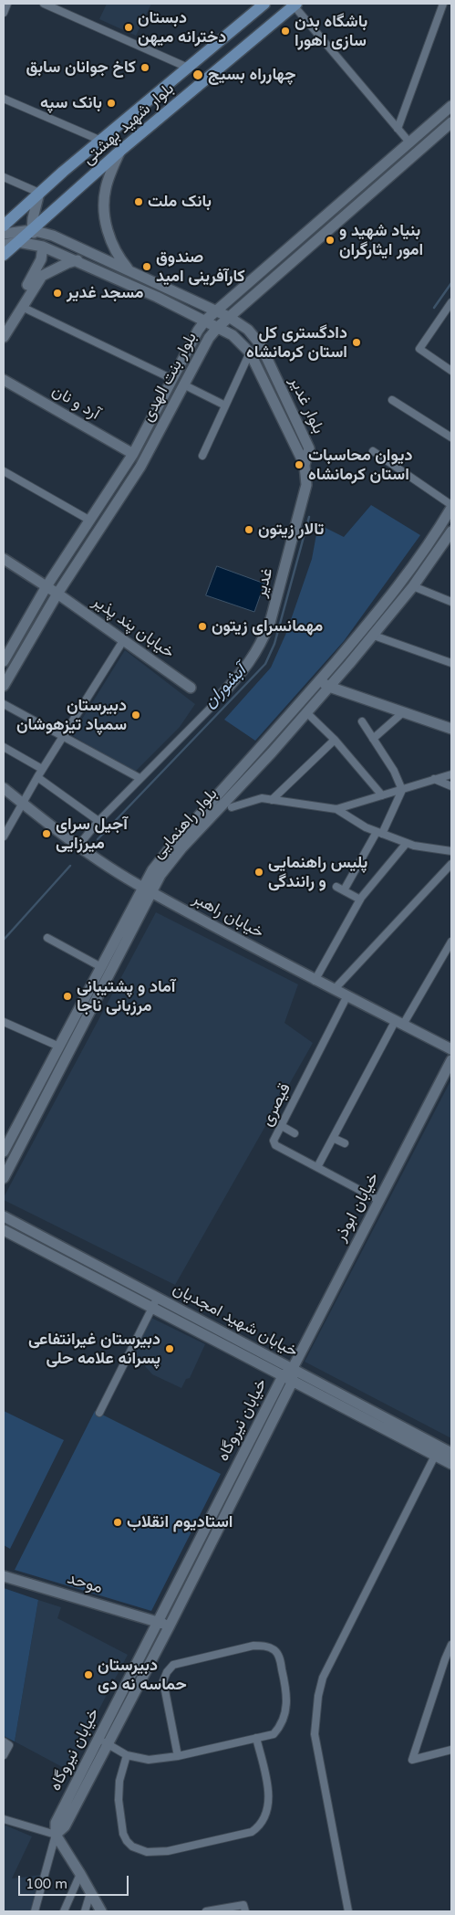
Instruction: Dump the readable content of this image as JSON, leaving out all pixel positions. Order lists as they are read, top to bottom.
{
  "streets": {
    "main road": [
      "بلوار شهید بهشتی",
      "بلوار بنت الهدی",
      "آرد و نان",
      "بلوار غدیر",
      "غدیر",
      "خیابان پند پذیر",
      "بلوار راهنمایی",
      "خیابان راهبر",
      "خیابان ابوذر",
      "خیابان شهید امجدیان",
      "خیابان نیروگاه",
      "موحد"
    ],
    "street": ["قیصری"]
  },
  "crossings": [
    ["بلوار شهید بهشتی", "بلوار غدیر"],
    ["بلوار بنت الهدی", "آرد و نان"],
    ["بلوار بنت الهدی", "بلوار غدیر"],
    ["بلوار بنت الهدی", "خیابان پند پذیر"],
    ["بلوار غدیر", "غدیر"],
    ["بلوار راهنمایی", "خیابان راهبر"],
    ["خیابان راهبر", "قیصری"],
    ["قیصری", "خیابان ابوذر"],
    ["خیابان ابوذر", "خیابان شهید امجدیان"],
    ["خیابان ابوذر", "خیابان نیروگاه"],
    ["خیابان شهید امجدیان", "خیابان نیروگاه"],
    ["خیابان نیروگاه", "موحد"]
  ],
  "water": ["آبشوران"],
  "places": [
    "دبستان دخترانه میهن",
    "باشگاه بدن سازی اهورا",
    "کاخ جوانان سابق",
    "چهارراه بسیج",
    "بانک سپه",
    "بانک ملت",
    "بنیاد شهید و امور ایثارگران",
    "صندوق کارآفرینی امید",
    "مسجد غدیر",
    "دادگستری کل استان کرمانشاه",
    "دیوان محاسبات استان کرمانشاه",
    "تالار زیتون",
    "مهمانسرای زیتون",
    "دبیرستان سمپاد تیزهوشان",
    "آجیل سرای میرزایی",
    "پلیس راهنمایی و رانندگی",
    "آماد و پشتیبانی مرزبانی ناجا",
    "دبیرستان غیرانتفاعی پسرانه علامه حلی",
    "استادیوم انقلاب",
    "دبیرستان حماسه نه دی"
  ],
  "scale_bar": "100 m"
}
